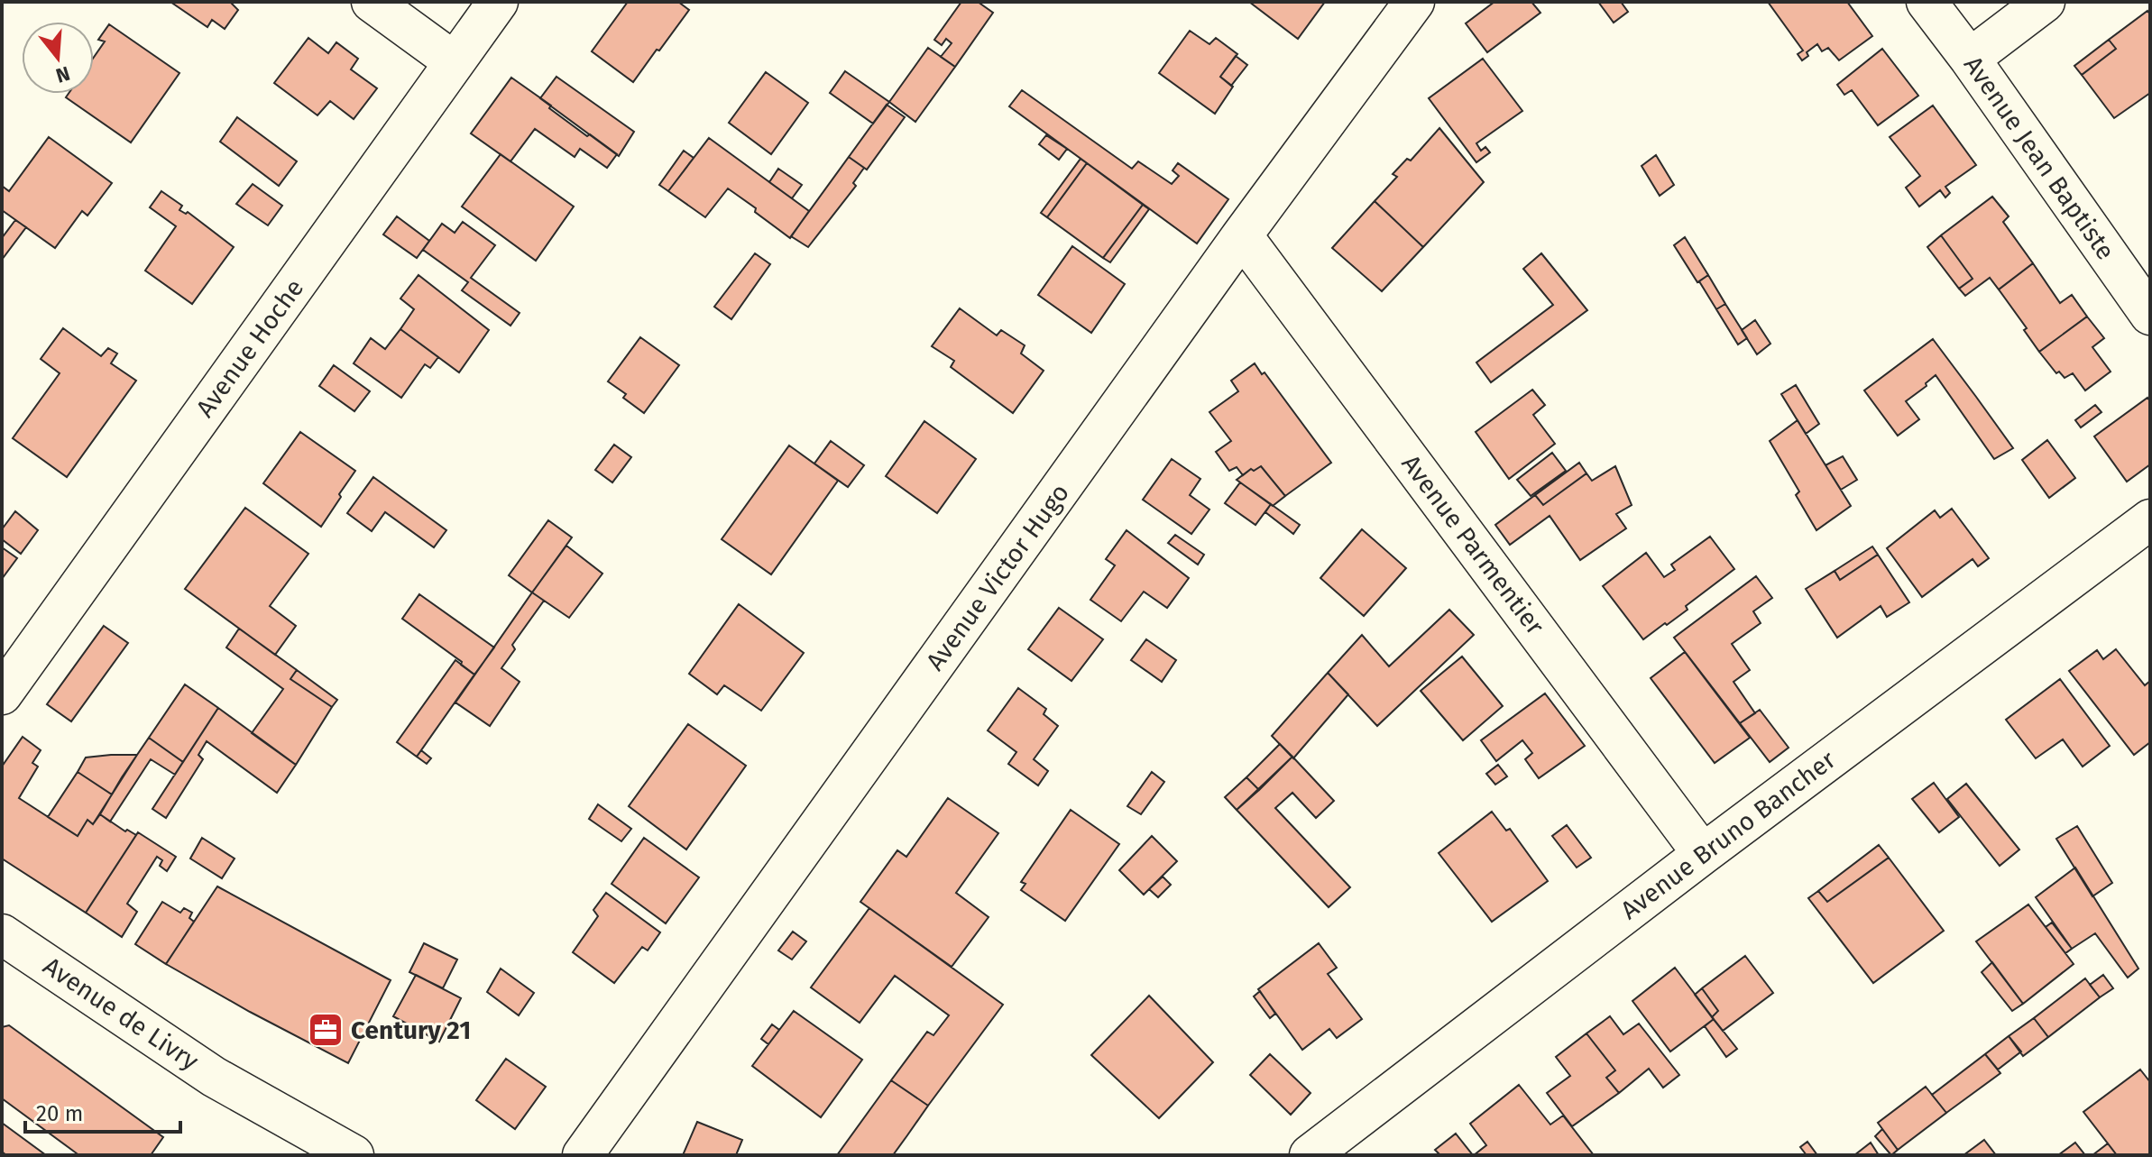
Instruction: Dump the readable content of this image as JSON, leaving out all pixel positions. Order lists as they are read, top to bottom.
{
  "streets": {
    "street": [
      "Avenue Jean Baptiste",
      "Avenue Hoche",
      "Avenue Parmentier",
      "Avenue Victor Hugo",
      "Avenue Bruno Bancher",
      "Avenue de Livry"
    ]
  },
  "crossings": [
    ["Avenue Parmentier", "Avenue Victor Hugo"],
    ["Avenue Parmentier", "Avenue Bruno Bancher"]
  ],
  "places": {
    "office": ["Century 21"]
  },
  "scale_bar": "20 m",
  "north": "bottom"
}
